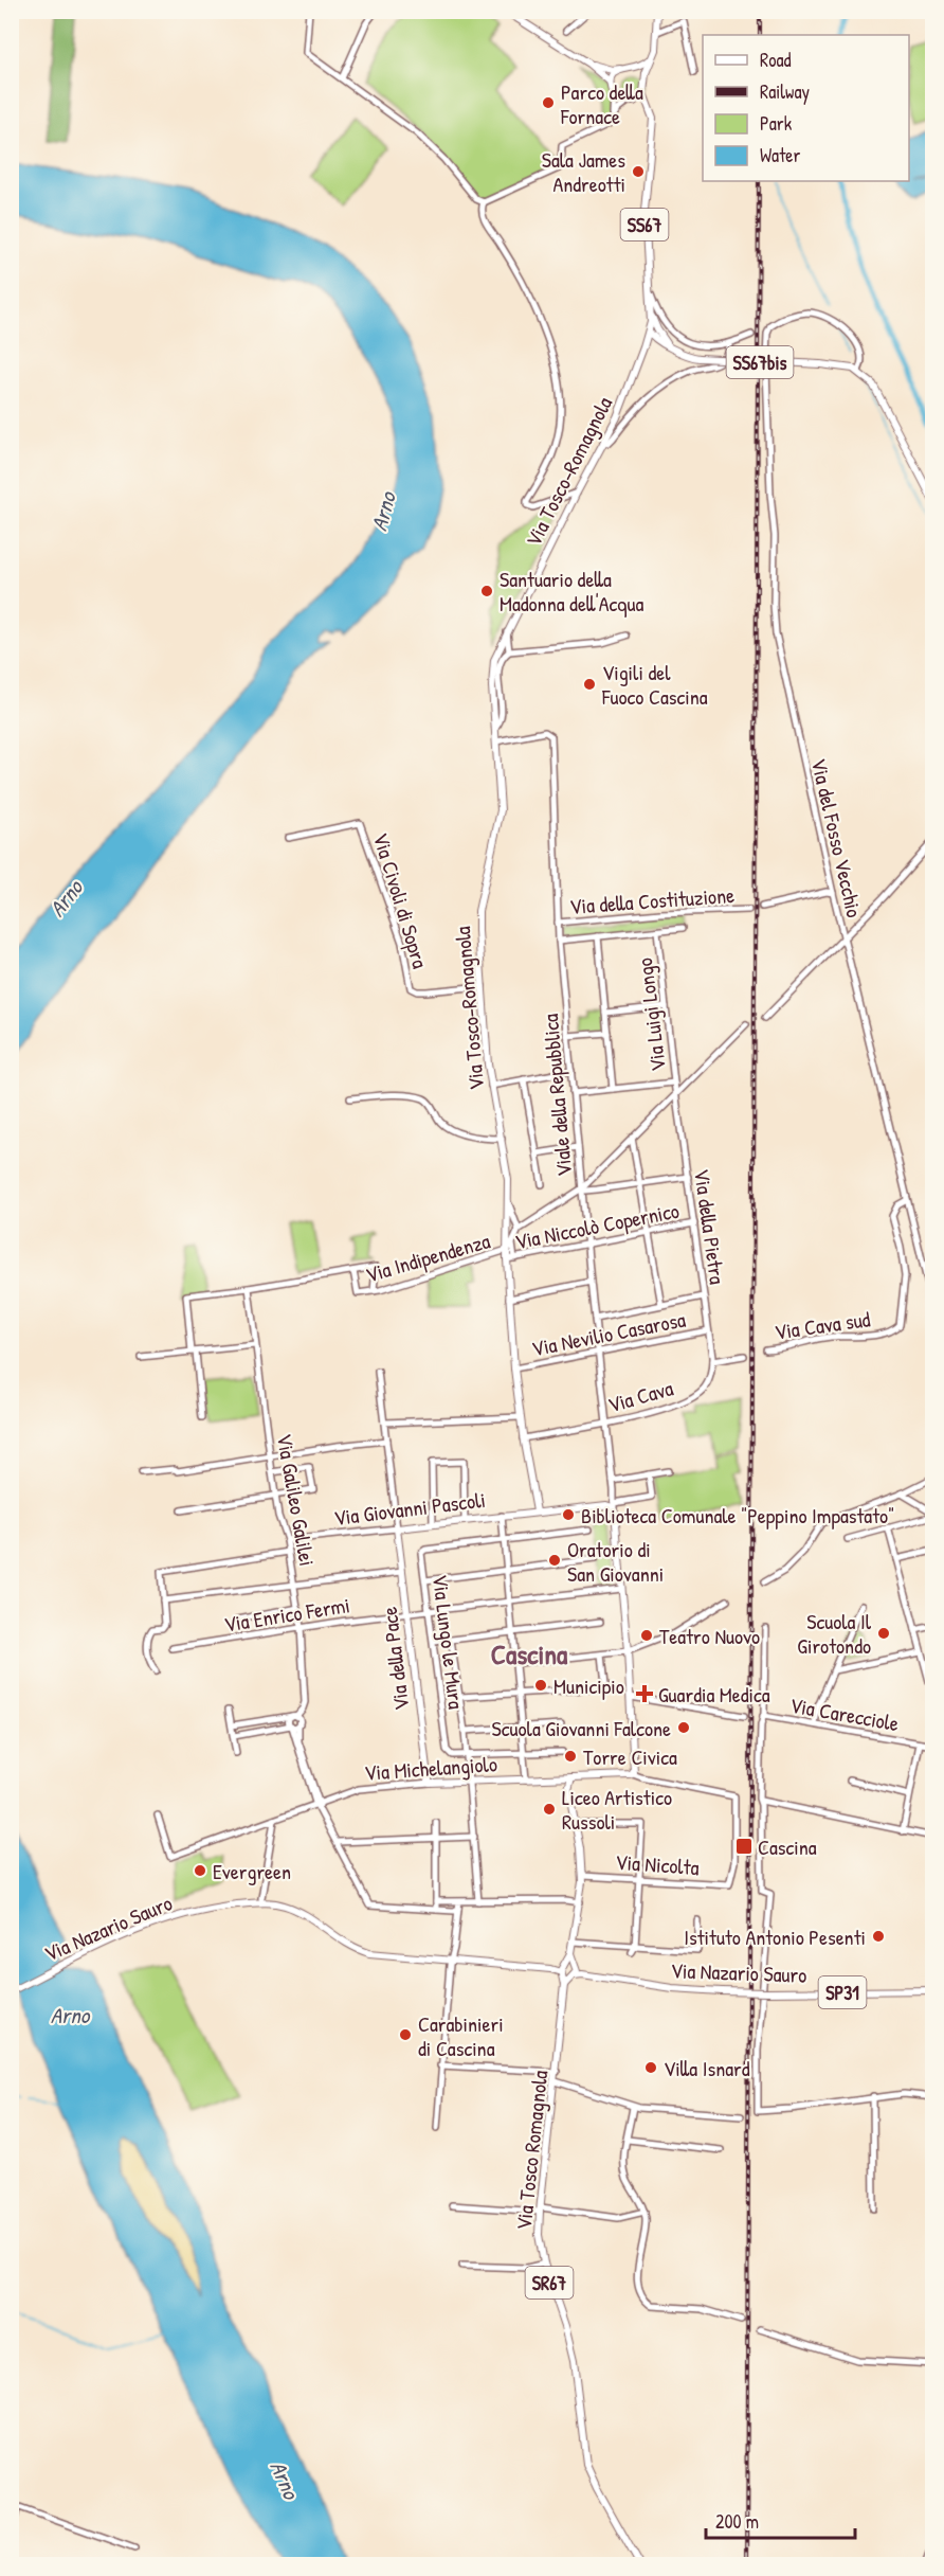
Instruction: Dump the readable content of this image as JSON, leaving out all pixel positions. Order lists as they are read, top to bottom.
{
  "streets": {
    "main road": [
      "SS67",
      "SS67bis",
      "Via Tosco-Romagnola",
      "Via Giovanni Pascoli",
      "Via della Pace",
      "Via Michelangiolo",
      "Via Nazario Sauro",
      "SP31",
      "Via Tosco Romagnola",
      "SR67"
    ],
    "street": [
      "Via del Fosso Vecchio",
      "Via Civoli di Sopra",
      "Via della Costituzione",
      "Via Luigi Longo",
      "Viale della Repubblica",
      "Via Niccolò Copernico",
      "Via della Pietra",
      "Via Indipendenza",
      "Via Cava sud",
      "Via Nevilio Casarosa",
      "Via Cava",
      "Via Galileo Galilei",
      "Via Enrico Fermi",
      "Via Lungo le Mura",
      "Via Carecciole",
      "Via Nicolta"
    ]
  },
  "crossings": [
    ["SS67", "Via Tosco-Romagnola"],
    ["SS67bis", "Via Tosco-Romagnola"],
    ["Via Tosco-Romagnola", "Via Civoli di Sopra"],
    ["Via Tosco-Romagnola", "Viale della Repubblica"],
    ["Via Tosco-Romagnola", "Via Niccolò Copernico"],
    ["Via Tosco-Romagnola", "Via Indipendenza"],
    ["Via Tosco-Romagnola", "Via Nevilio Casarosa"],
    ["Via Tosco-Romagnola", "Via Cava"],
    ["Via Tosco-Romagnola", "Via Giovanni Pascoli"],
    ["Via del Fosso Vecchio", "Via della Costituzione"],
    ["Via del Fosso Vecchio", "Via Cava sud"],
    ["Via della Costituzione", "Viale della Repubblica"],
    ["Via Luigi Longo", "Via della Pietra"],
    ["Viale della Repubblica", "Via Niccolò Copernico"],
    ["Viale della Repubblica", "Via Nevilio Casarosa"],
    ["Viale della Repubblica", "Via Cava"],
    ["Viale della Repubblica", "Via Giovanni Pascoli"],
    ["Via Niccolò Copernico", "Via della Pietra"],
    ["Via della Pietra", "Via Nevilio Casarosa"],
    ["Via della Pietra", "Via Cava"],
    ["Via Galileo Galilei", "Via Giovanni Pascoli"],
    ["Via Galileo Galilei", "Via Enrico Fermi"],
    ["Via Galileo Galilei", "Via Michelangiolo"],
    ["Via Giovanni Pascoli", "Via della Pace"],
    ["Via Enrico Fermi", "Via Lungo le Mura"],
    ["Via Enrico Fermi", "Via della Pace"],
    ["Via della Pace", "Via Michelangiolo"],
    ["Via Michelangiolo", "Via Nicolta"],
    ["Via Nicolta", "Via Tosco Romagnola"],
    ["Via Nazario Sauro", "Via Tosco Romagnola"]
  ],
  "districts": ["Cascina"],
  "water": ["Arno"],
  "places": {
    "other": [
      "Parco della Fornace",
      "Sala James Andreotti",
      "Santuario della Madonna dell'Acqua",
      "Vigili del Fuoco Cascina",
      "Biblioteca Comunale \"Peppino Impastato\"",
      "Oratorio di San Giovanni",
      "Scuola Il Girotondo",
      "Teatro Nuovo",
      "Municipio",
      "Scuola Giovanni Falcone",
      "Torre Civica",
      "Liceo Artistico Russoli",
      "Evergreen",
      "Istituto Antonio Pesenti",
      "Carabinieri di Cascina",
      "Villa Isnard"
    ],
    "health": ["Guardia Medica"],
    "transit": ["Cascina"]
  },
  "legend": [
    "Road",
    "Railway",
    "Park",
    "Water"
  ],
  "scale_bar": "200 m"
}
